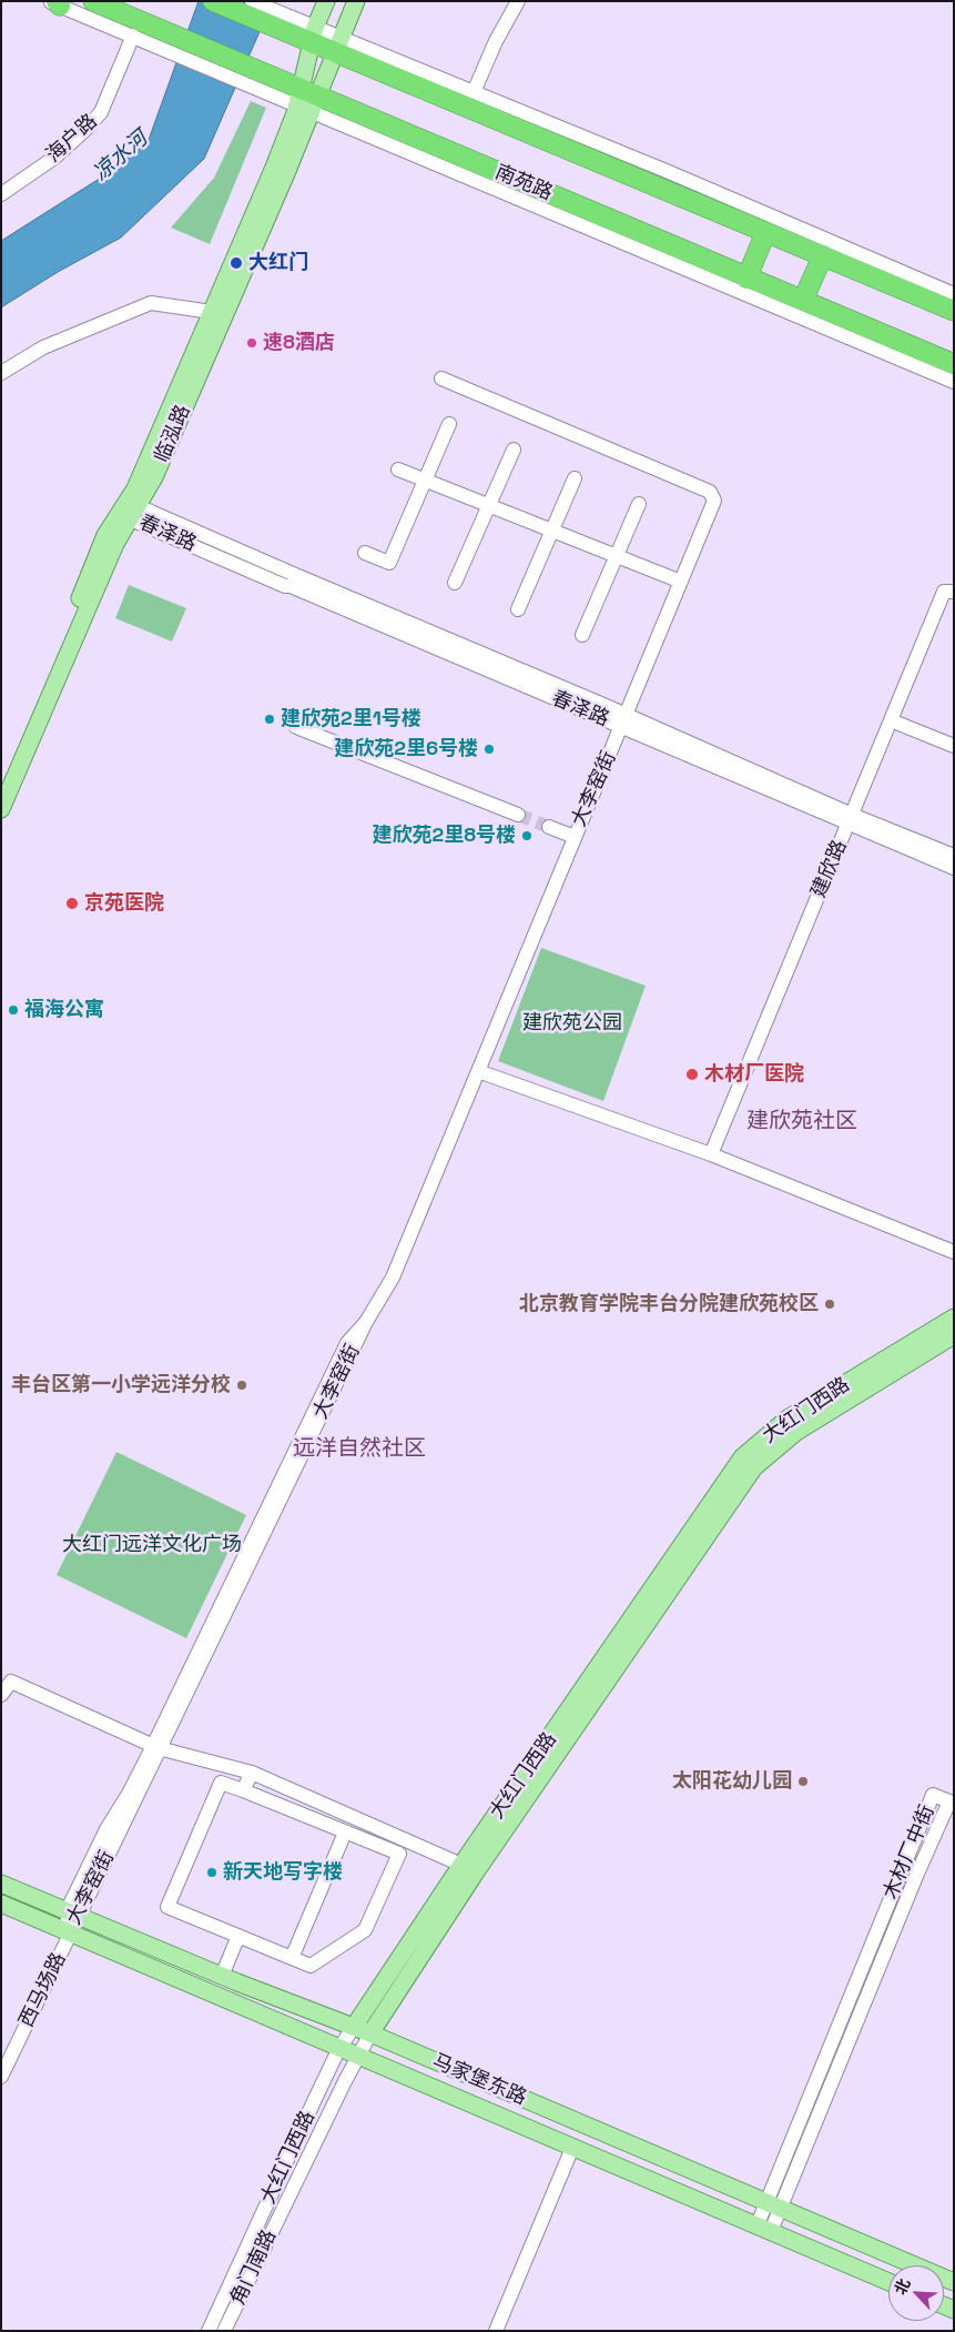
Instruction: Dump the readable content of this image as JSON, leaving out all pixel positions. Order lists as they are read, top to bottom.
{
  "streets": {
    "highway": ["南苑路"],
    "main road": ["临泓路", "大红门西路", "马家堡东路"],
    "street": [
      "海户路",
      "春泽路",
      "大李窑街",
      "建欣路",
      "木材厂中街",
      "西马场路",
      "角门南路"
    ]
  },
  "crossings": [
    ["南苑路", "临泓路"],
    ["临泓路", "春泽路"],
    ["春泽路", "大李窑街"],
    ["春泽路", "建欣路"],
    ["大李窑街", "西马场路"],
    ["大李窑街", "马家堡东路"],
    ["大红门西路", "马家堡东路"],
    ["大红门西路", "角门南路"],
    ["木材厂中街", "马家堡东路"],
    ["西马场路", "马家堡东路"],
    ["马家堡东路", "角门南路"]
  ],
  "districts": ["建欣苑社区", "远洋自然社区"],
  "water": ["凉水河"],
  "parks": ["建欣苑公园", "大红门远洋文化广场"],
  "places": [
    "大红门",
    "速8酒店",
    "建欣苑2里1号楼",
    "建欣苑2里6号楼",
    "建欣苑2里8号楼",
    "京苑医院",
    "福海公寓",
    "木材厂医院",
    "北京教育学院丰台分院建欣苑校区",
    "丰台区第一小学远洋分校",
    "太阳花幼儿园",
    "新天地写字楼"
  ],
  "north": "top left"
}
